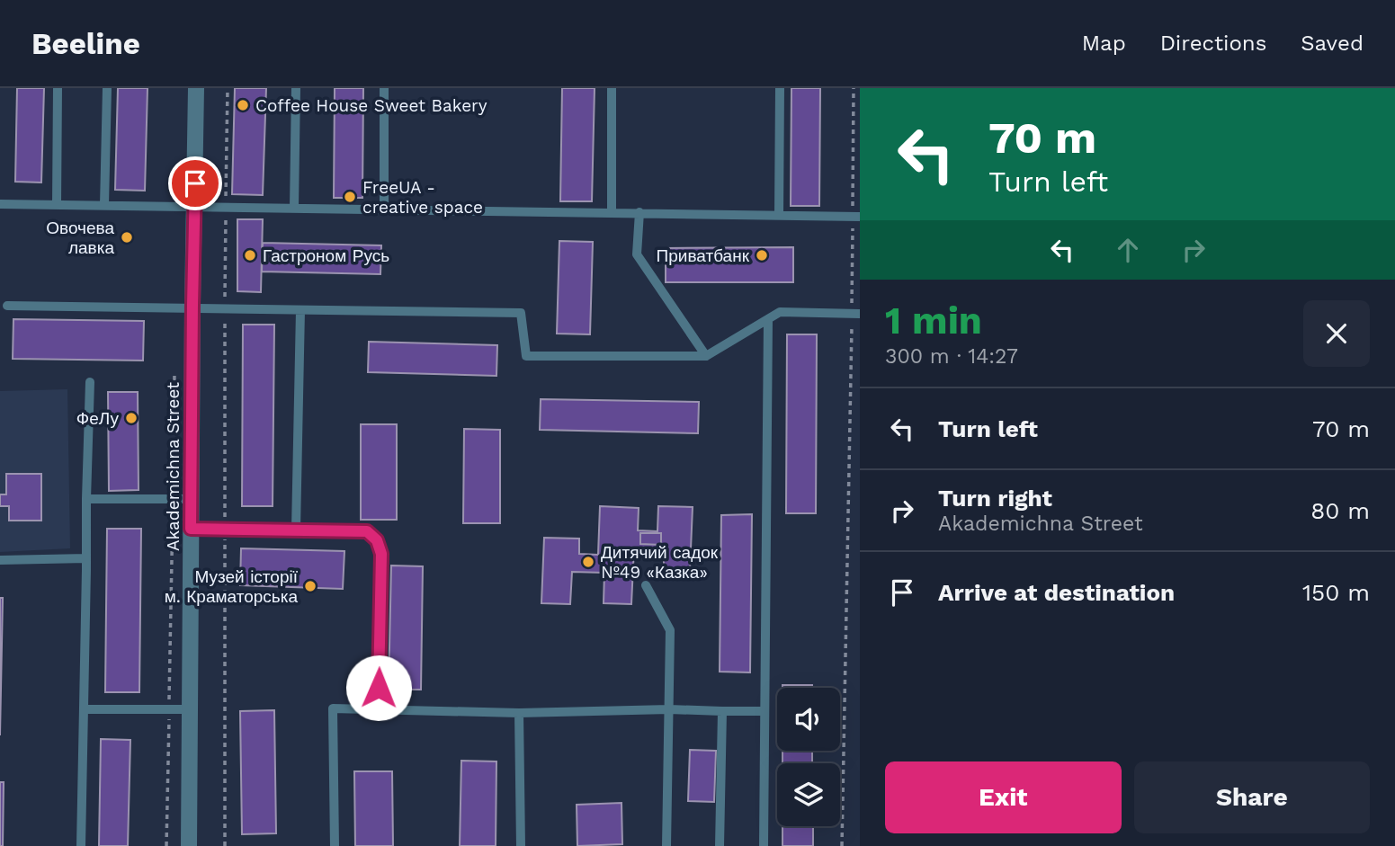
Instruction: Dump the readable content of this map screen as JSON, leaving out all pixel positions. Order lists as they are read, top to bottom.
{
  "streets": {
    "street": ["Akademichna Street"]
  },
  "places": [
    "Coffee House Sweet Bakery",
    "FreeUA - creative space",
    "Овочева лавка",
    "Гастроном Русь",
    "Приватбанк",
    "ФеЛу",
    "Дитячий садок №49 «Казка»",
    "Музей історії м. Краматорська"
  ],
  "page": {
    "header": "Beeline",
    "nav": ["Map", "Directions", "Saved"],
    "turn": ["70 m", "Turn left"],
    "heading": ["1 min", "300 m · 14:27"],
    "list": [
      {
        "name": "Turn left",
        "value": "70 m"
      },
      {
        "name": "Turn right",
        "note": "Akademichna Street",
        "value": "80 m"
      },
      {
        "name": "Arrive at destination",
        "value": "150 m"
      }
    ],
    "buttons": ["Exit", "Share"]
  }
}
